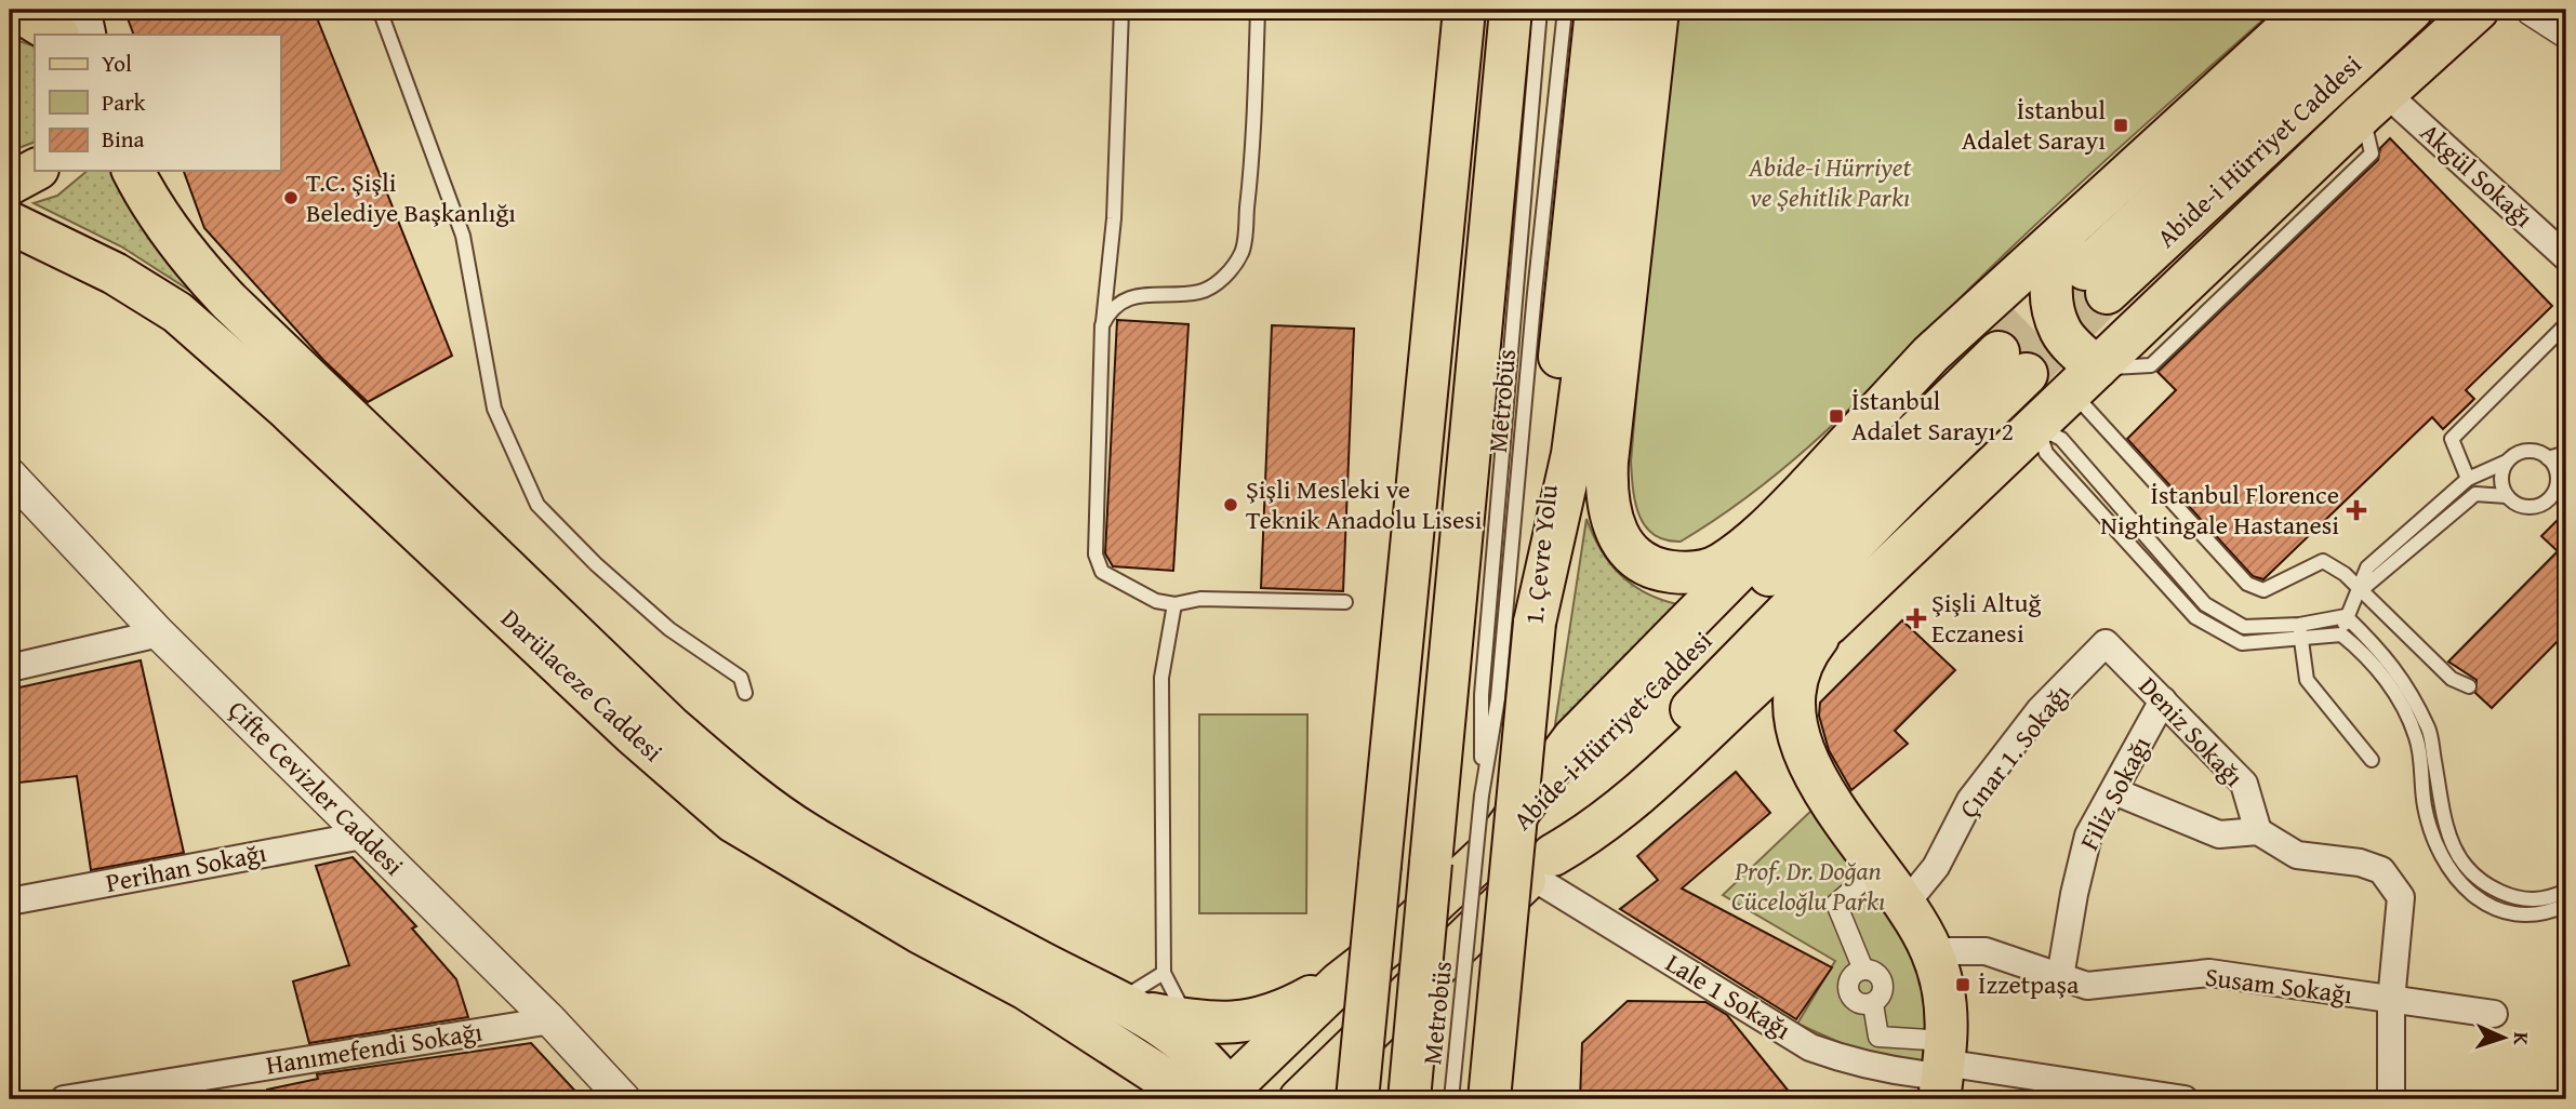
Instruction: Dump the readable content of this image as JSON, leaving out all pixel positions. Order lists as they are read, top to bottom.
{
  "streets": {
    "main road": ["Abide-i Hürriyet Caddesi", "1. Çevre Yolu", "Darülaceze Caddesi"],
    "street": [
      "Akgül Sokağı",
      "Deniz Sokağı",
      "Çınar 1. Sokağı",
      "Çifte Cevizler Caddesi",
      "Filiz Sokağı",
      "Perihan Sokağı",
      "Susam Sokağı",
      "Lale 1 Sokağı",
      "Hanımefendi Sokağı"
    ],
    "lane": ["Metrobüs"]
  },
  "crossings": [
    ["Abide-i Hürriyet Caddesi", "Darülaceze Caddesi"],
    ["Abide-i Hürriyet Caddesi", "Lale 1 Sokağı"],
    ["Deniz Sokağı", "Çınar 1. Sokağı"],
    ["Deniz Sokağı", "Filiz Sokağı"],
    ["Çifte Cevizler Caddesi", "Perihan Sokağı"],
    ["Çifte Cevizler Caddesi", "Hanımefendi Sokağı"],
    ["Filiz Sokağı", "Susam Sokağı"]
  ],
  "parks": ["Abide-i Hürriyet ve Şehitlik Parkı", "Prof. Dr. Doğan Cüceloğlu Parkı"],
  "places": {
    "transit": ["İstanbul Adalet Sarayı", "İstanbul Adalet Sarayı 2", "İzzetpaşa"],
    "other": ["T.C. Şişli Belediye Başkanlığı", "Şişli Mesleki ve Teknik Anadolu Lisesi"],
    "health": ["İstanbul Florence Nightingale Hastanesi", "Şişli Altuğ Eczanesi"]
  },
  "legend": ["Yol", "Park", "Bina"],
  "north": "right"
}
